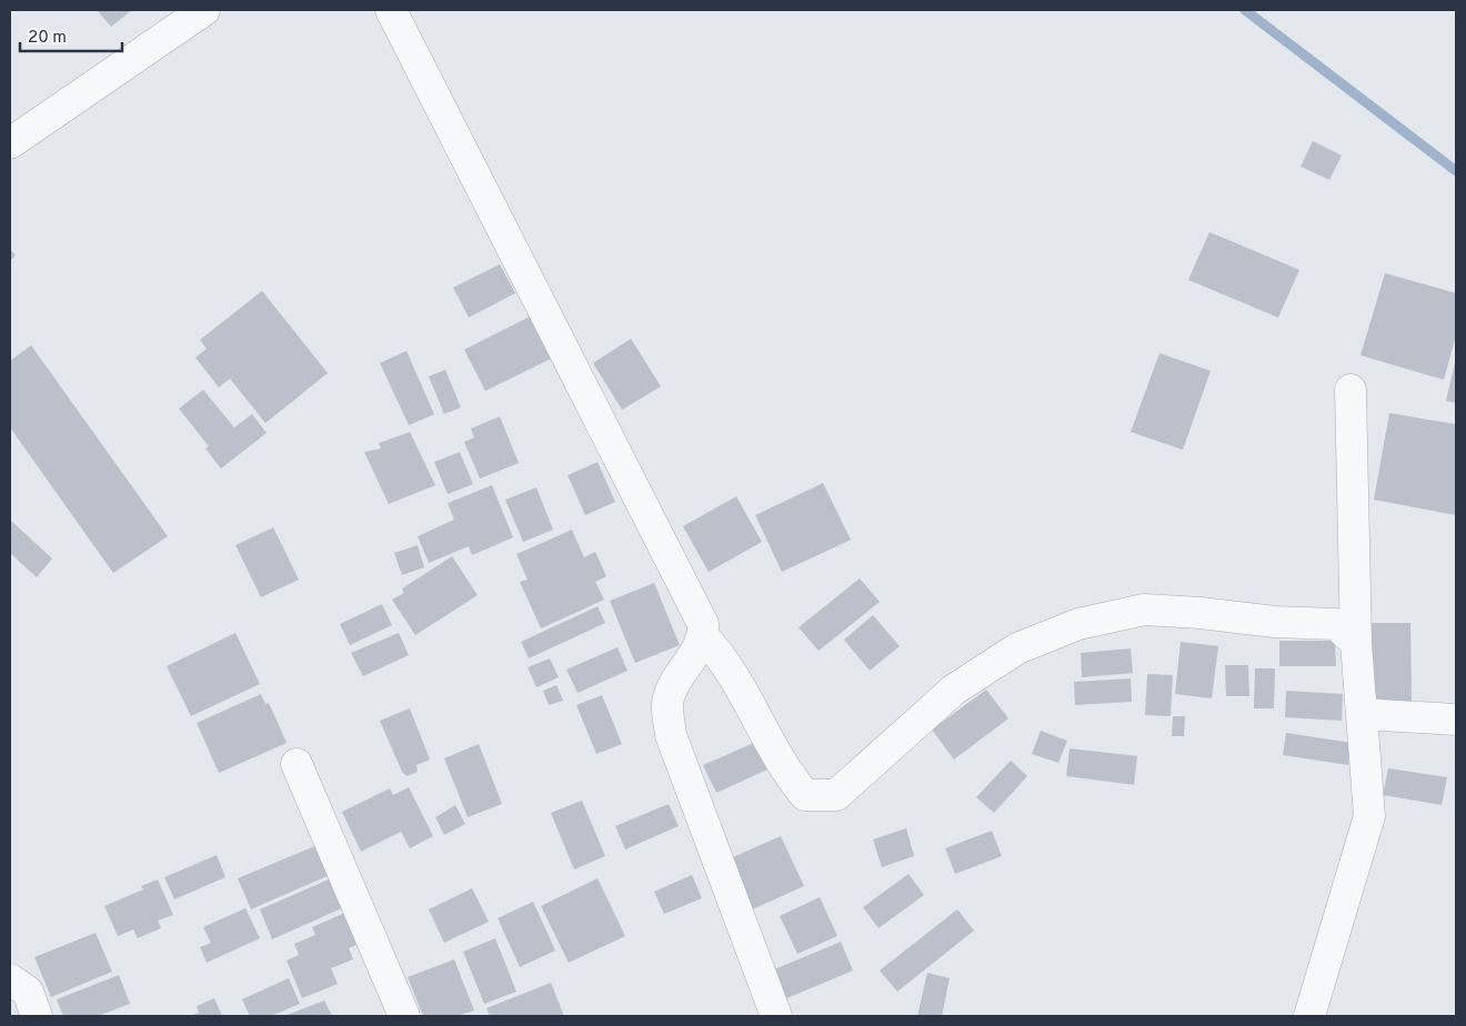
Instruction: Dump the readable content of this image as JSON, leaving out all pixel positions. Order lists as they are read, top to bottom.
{
  "scale_bar": "20 m"
}
